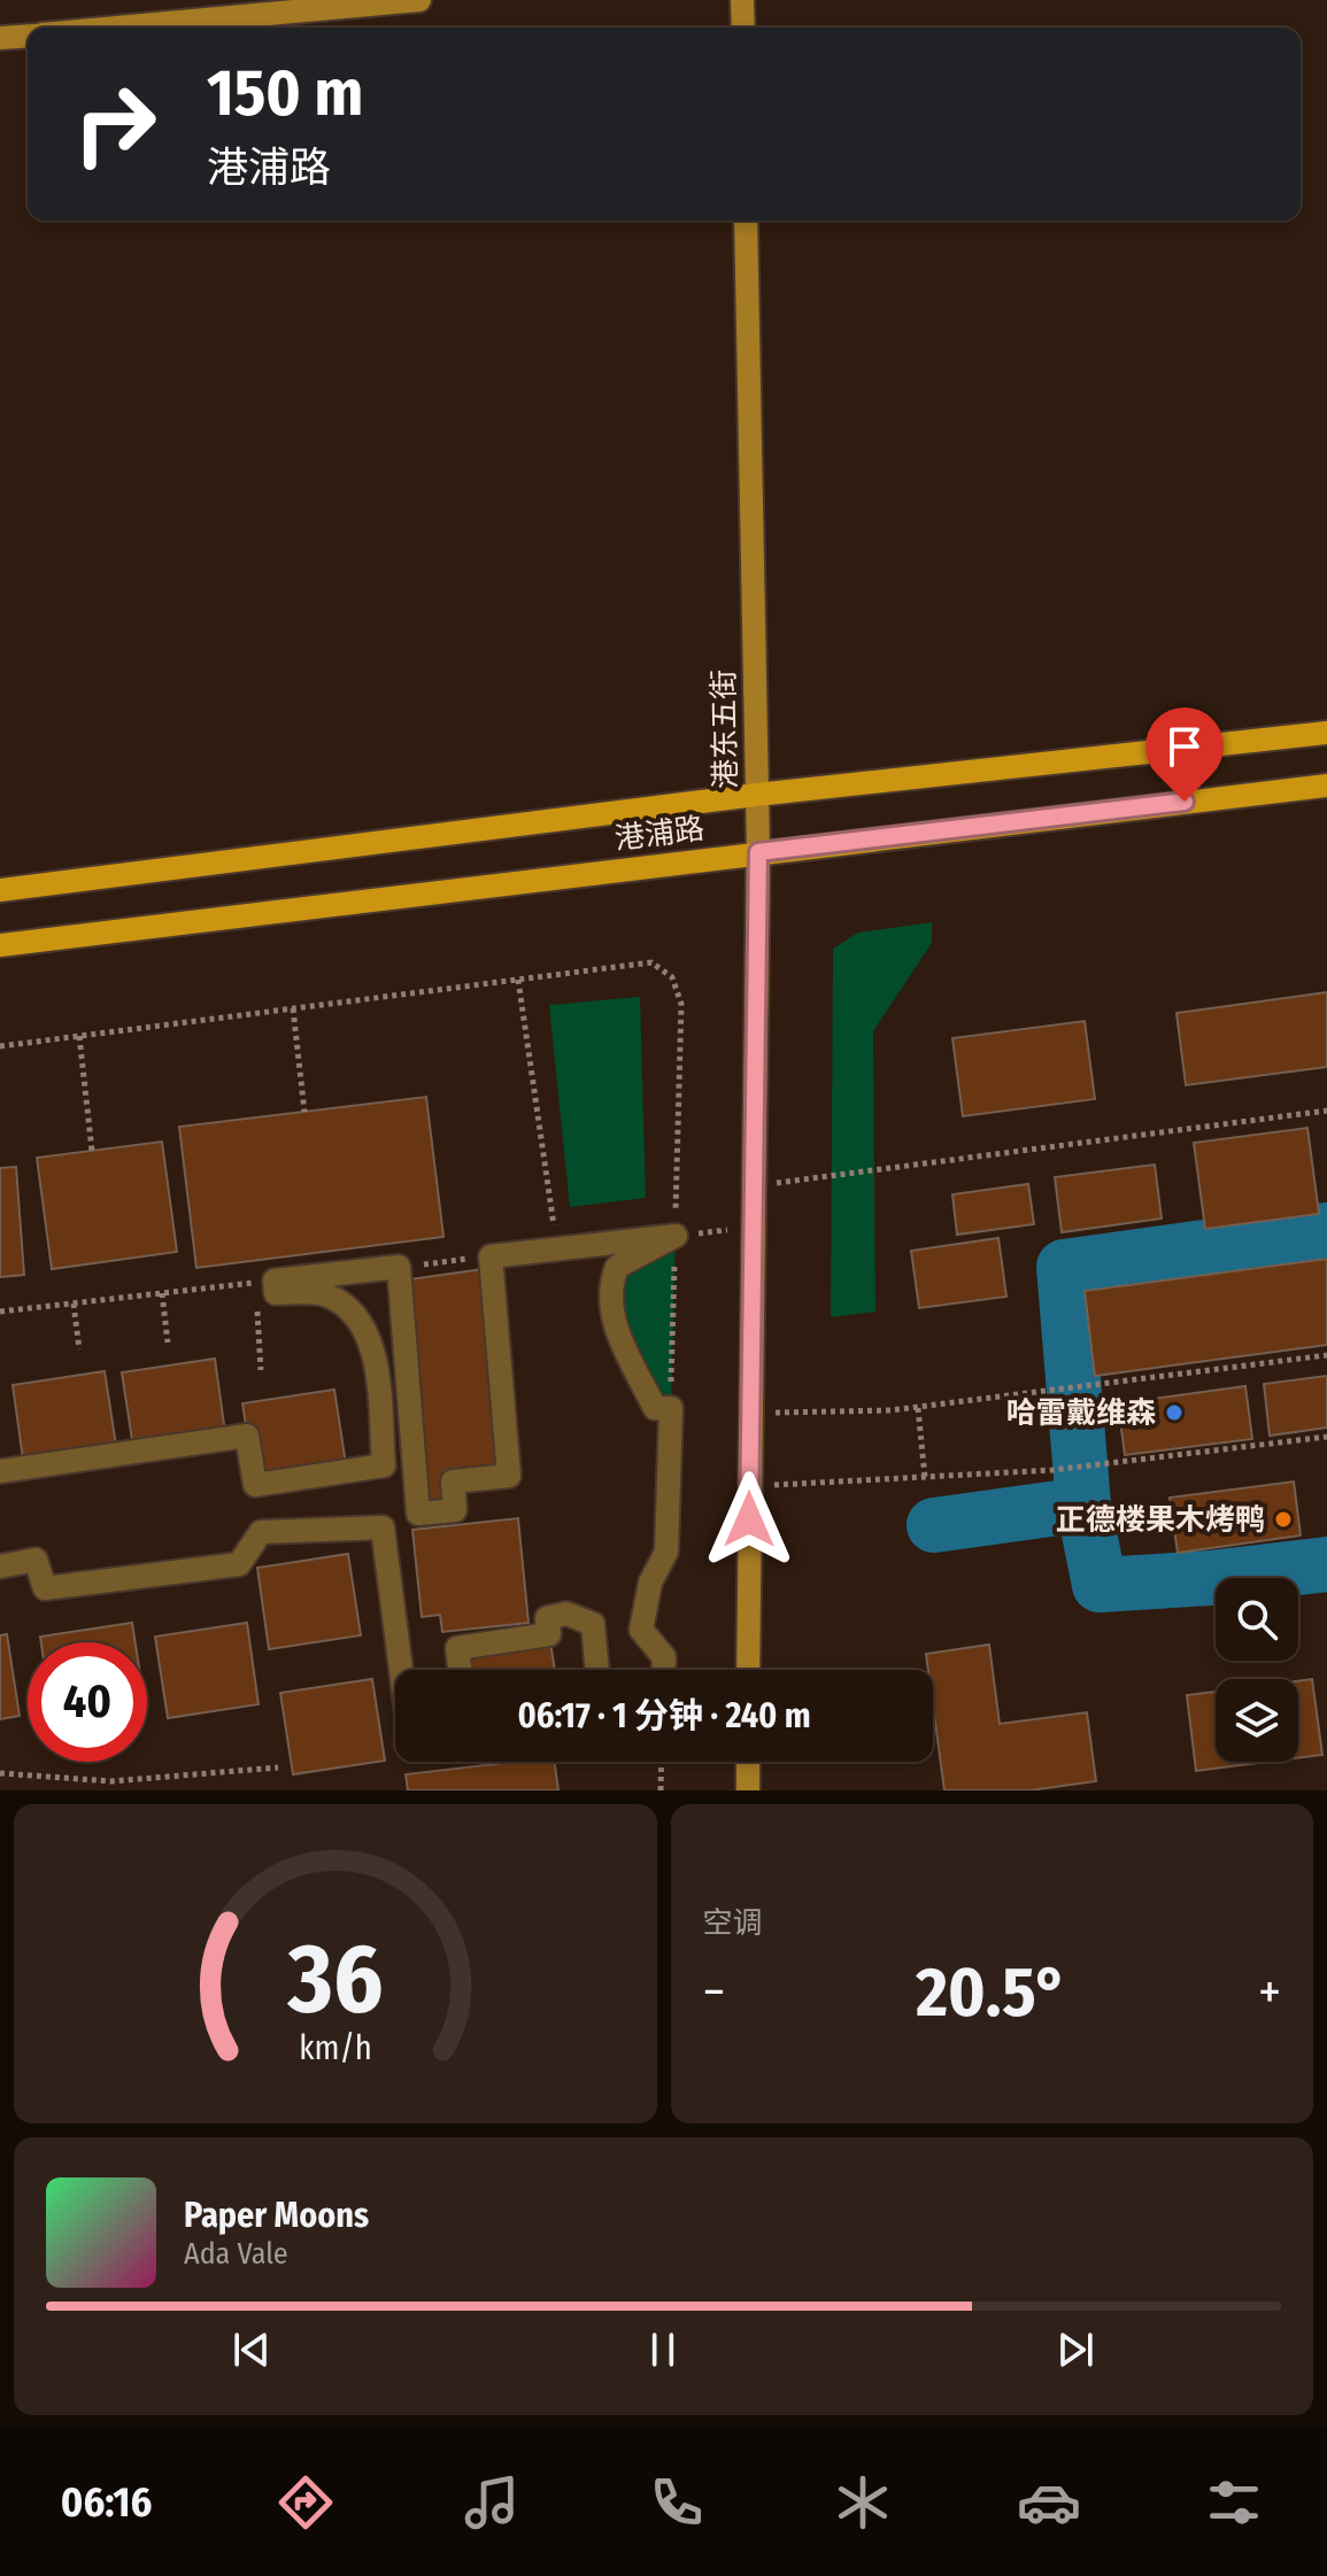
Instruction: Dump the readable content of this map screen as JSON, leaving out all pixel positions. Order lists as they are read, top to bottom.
{
  "streets": {
    "main road": ["港浦路"],
    "street": ["港东五街"]
  },
  "crossings": [
    ["港东五街", "港浦路"]
  ],
  "places": ["哈雷戴维森", "正德楼果木烤鸭"],
  "page": {
    "turn": ["150 m", "港浦路"],
    "limit": "40",
    "trip": "06:17 · 1 分钟 · 240 m",
    "tile": "空调",
    "heat": ["−", "20.5°", "+"],
    "song": ["Paper Moons", "Ada Vale"],
    "tabs": "06:16",
    "gauge": ["36", "km/h"]
  }
}
